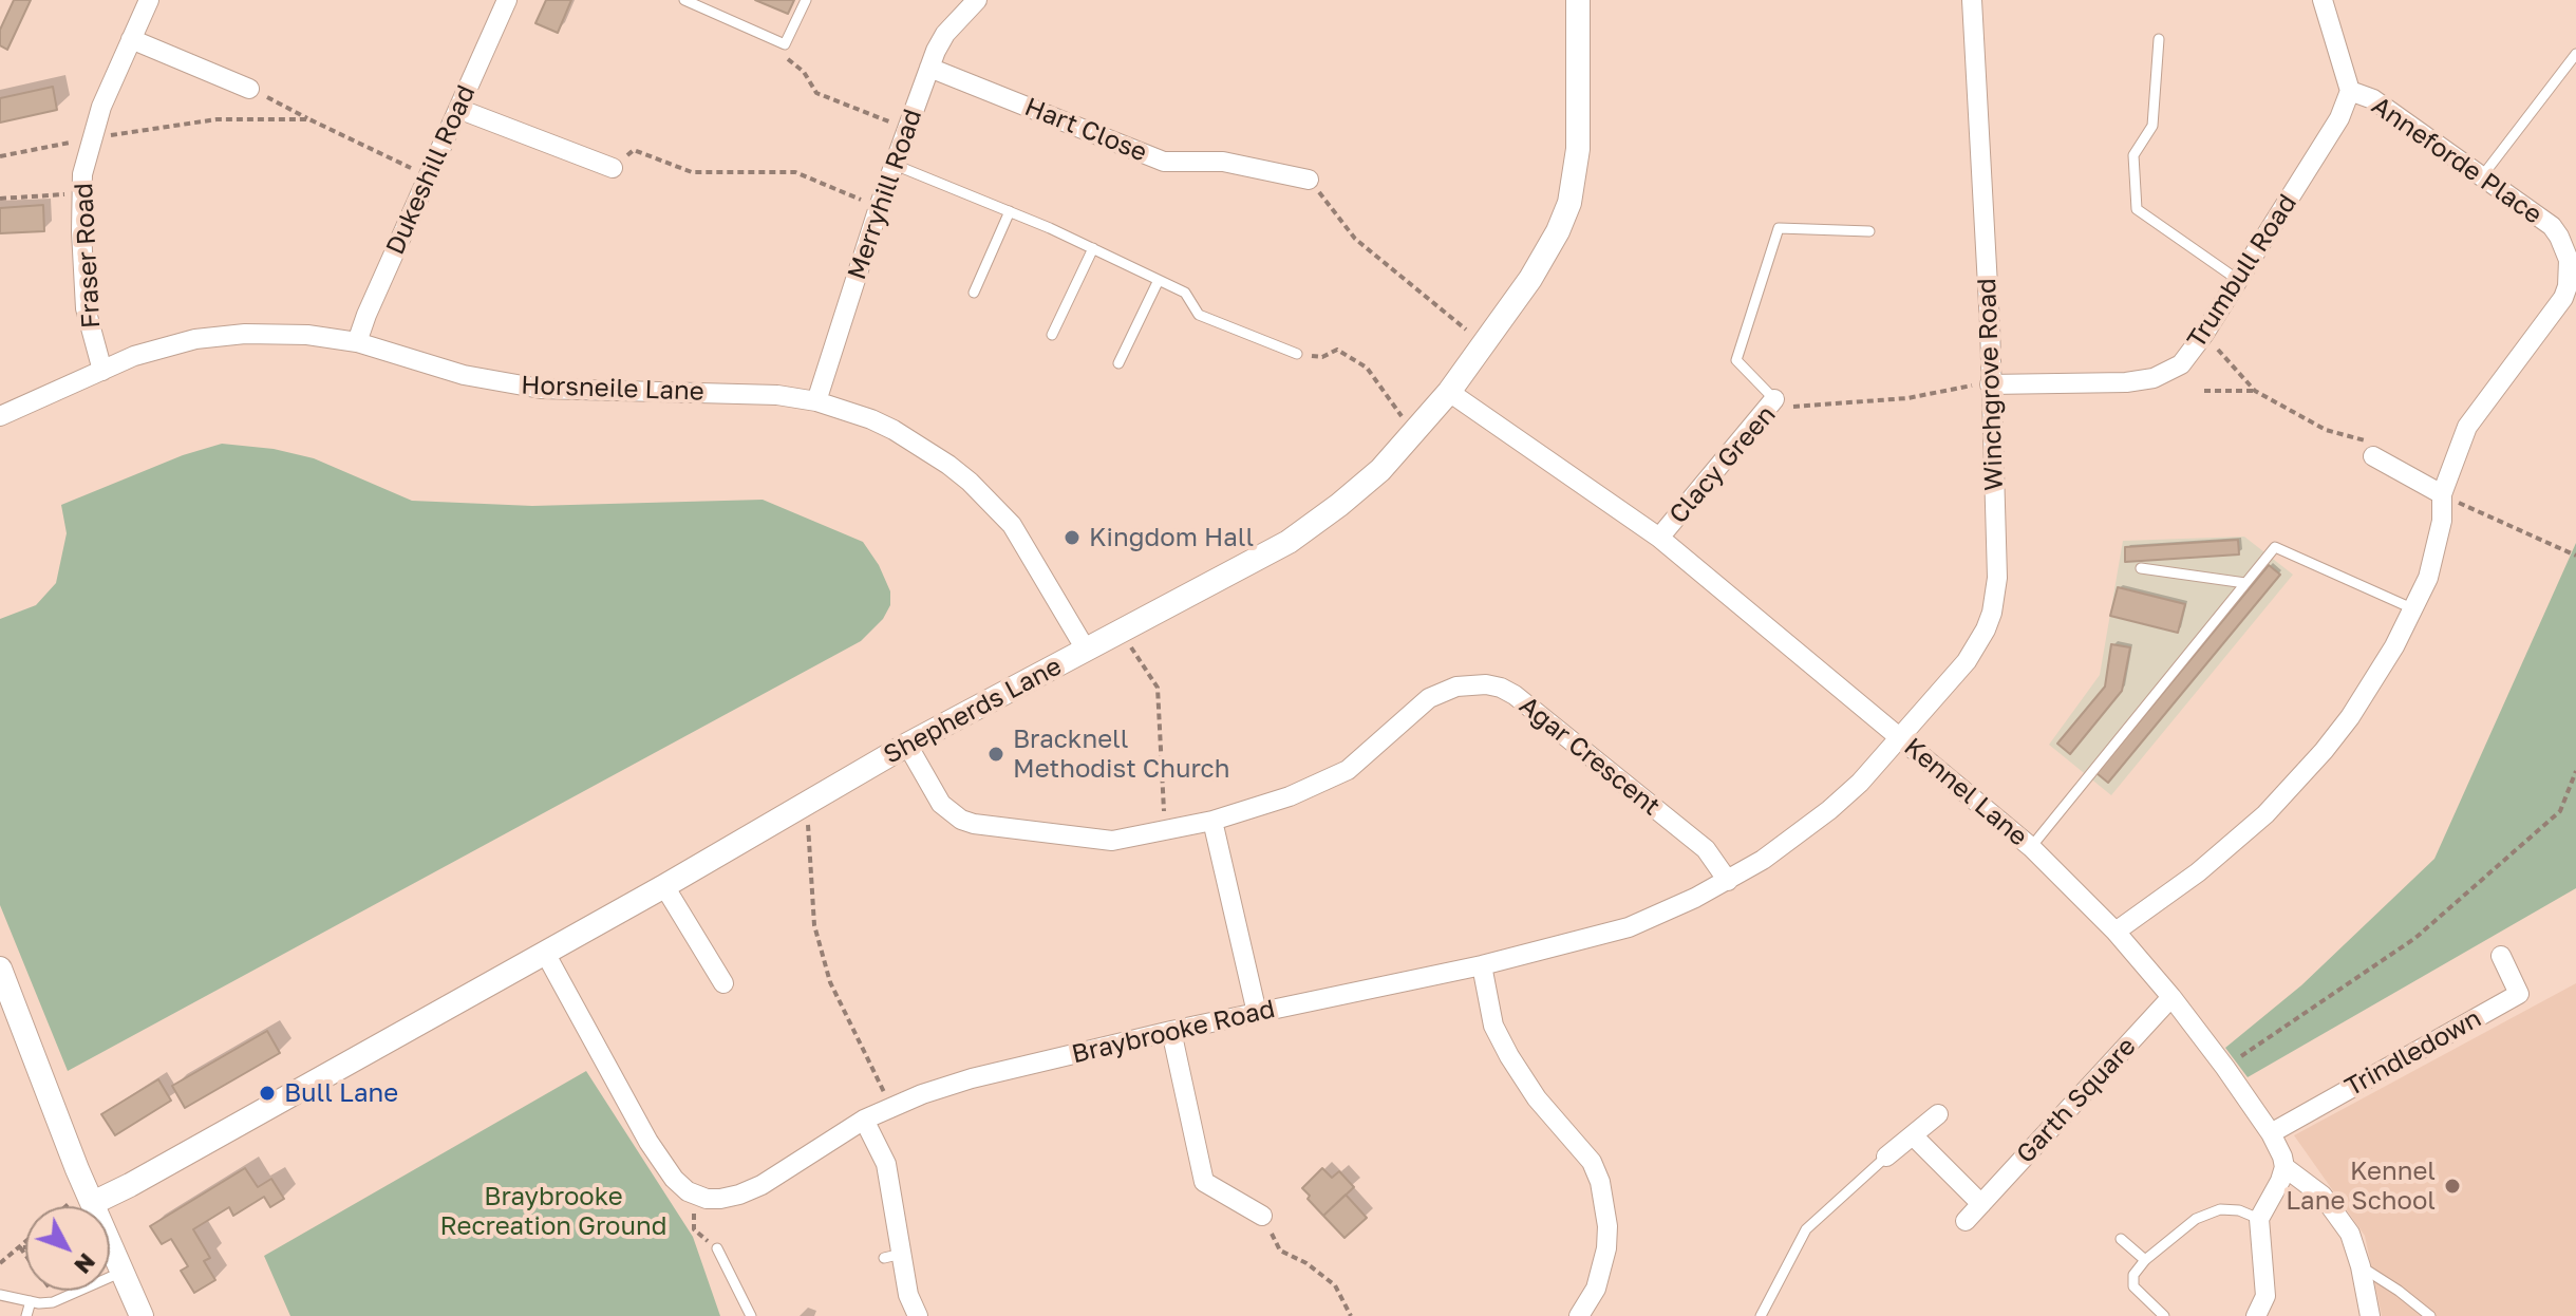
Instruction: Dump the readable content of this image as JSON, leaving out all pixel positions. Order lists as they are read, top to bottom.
{
  "streets": {
    "street": [
      "Hart Close",
      "Anneforde Place",
      "Dukeshill Road",
      "Merryhill Road",
      "Fraser Road",
      "Trumbull Road",
      "Winchgrove Road",
      "Horsneile Lane",
      "Clacy Green",
      "Shepherds Lane",
      "Agar Crescent",
      "Kennel Lane",
      "Braybrooke Road",
      "Trindledown",
      "Garth Square"
    ]
  },
  "crossings": [
    ["Hart Close", "Merryhill Road"],
    ["Anneforde Place", "Trumbull Road"],
    ["Anneforde Place", "Kennel Lane"],
    ["Dukeshill Road", "Horsneile Lane"],
    ["Merryhill Road", "Horsneile Lane"],
    ["Fraser Road", "Horsneile Lane"],
    ["Trumbull Road", "Winchgrove Road"],
    ["Trumbull Road", "Clacy Green"],
    ["Winchgrove Road", "Clacy Green"],
    ["Winchgrove Road", "Kennel Lane"],
    ["Winchgrove Road", "Braybrooke Road"],
    ["Horsneile Lane", "Shepherds Lane"],
    ["Clacy Green", "Kennel Lane"],
    ["Shepherds Lane", "Agar Crescent"],
    ["Shepherds Lane", "Kennel Lane"],
    ["Shepherds Lane", "Braybrooke Road"],
    ["Agar Crescent", "Braybrooke Road"],
    ["Kennel Lane", "Braybrooke Road"],
    ["Kennel Lane", "Trindledown"],
    ["Kennel Lane", "Garth Square"]
  ],
  "parks": ["Braybrooke Recreation Ground"],
  "places": [
    "Kingdom Hall",
    "Bracknell Methodist Church",
    "Bull Lane",
    "Kennel Lane School"
  ],
  "north": "bottom right"
}
